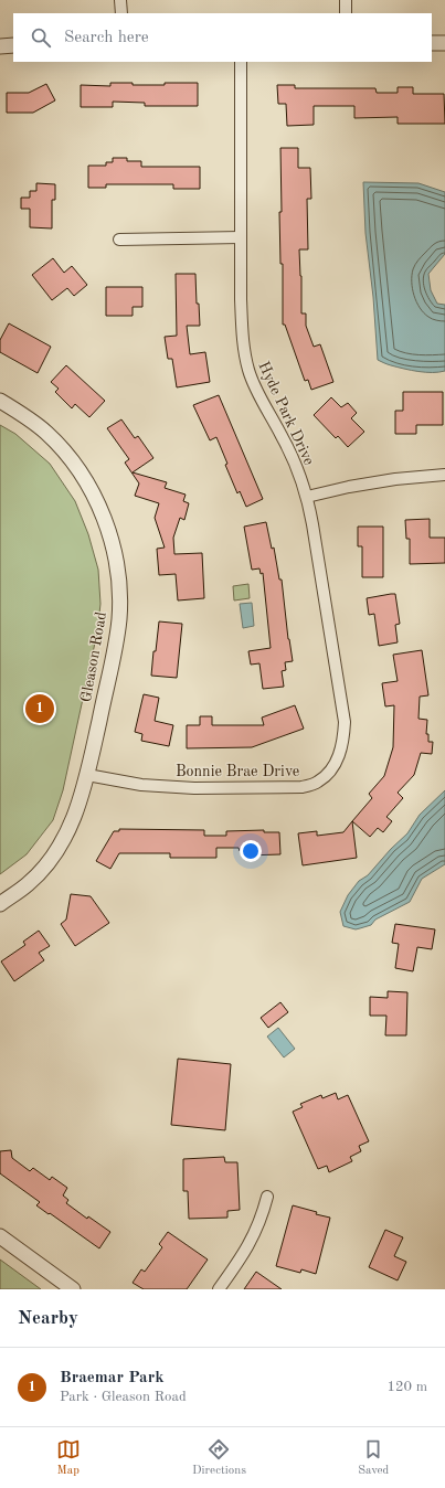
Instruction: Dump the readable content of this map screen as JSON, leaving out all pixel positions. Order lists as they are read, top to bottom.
{
  "streets": {
    "street": ["Hyde Park Drive", "Gleason Road", "Bonnie Brae Drive"]
  },
  "crossings": [
    ["Hyde Park Drive", "Bonnie Brae Drive"],
    ["Gleason Road", "Bonnie Brae Drive"]
  ],
  "page": {
    "search": "Search here",
    "pins": "1",
    "heading": "Nearby",
    "list": [
      {
        "mark": "1",
        "name": "Braemar Park",
        "note": "Park · Gleason Road",
        "value": "120 m"
      }
    ],
    "nav": ["Map", "Directions", "Saved"]
  }
}
